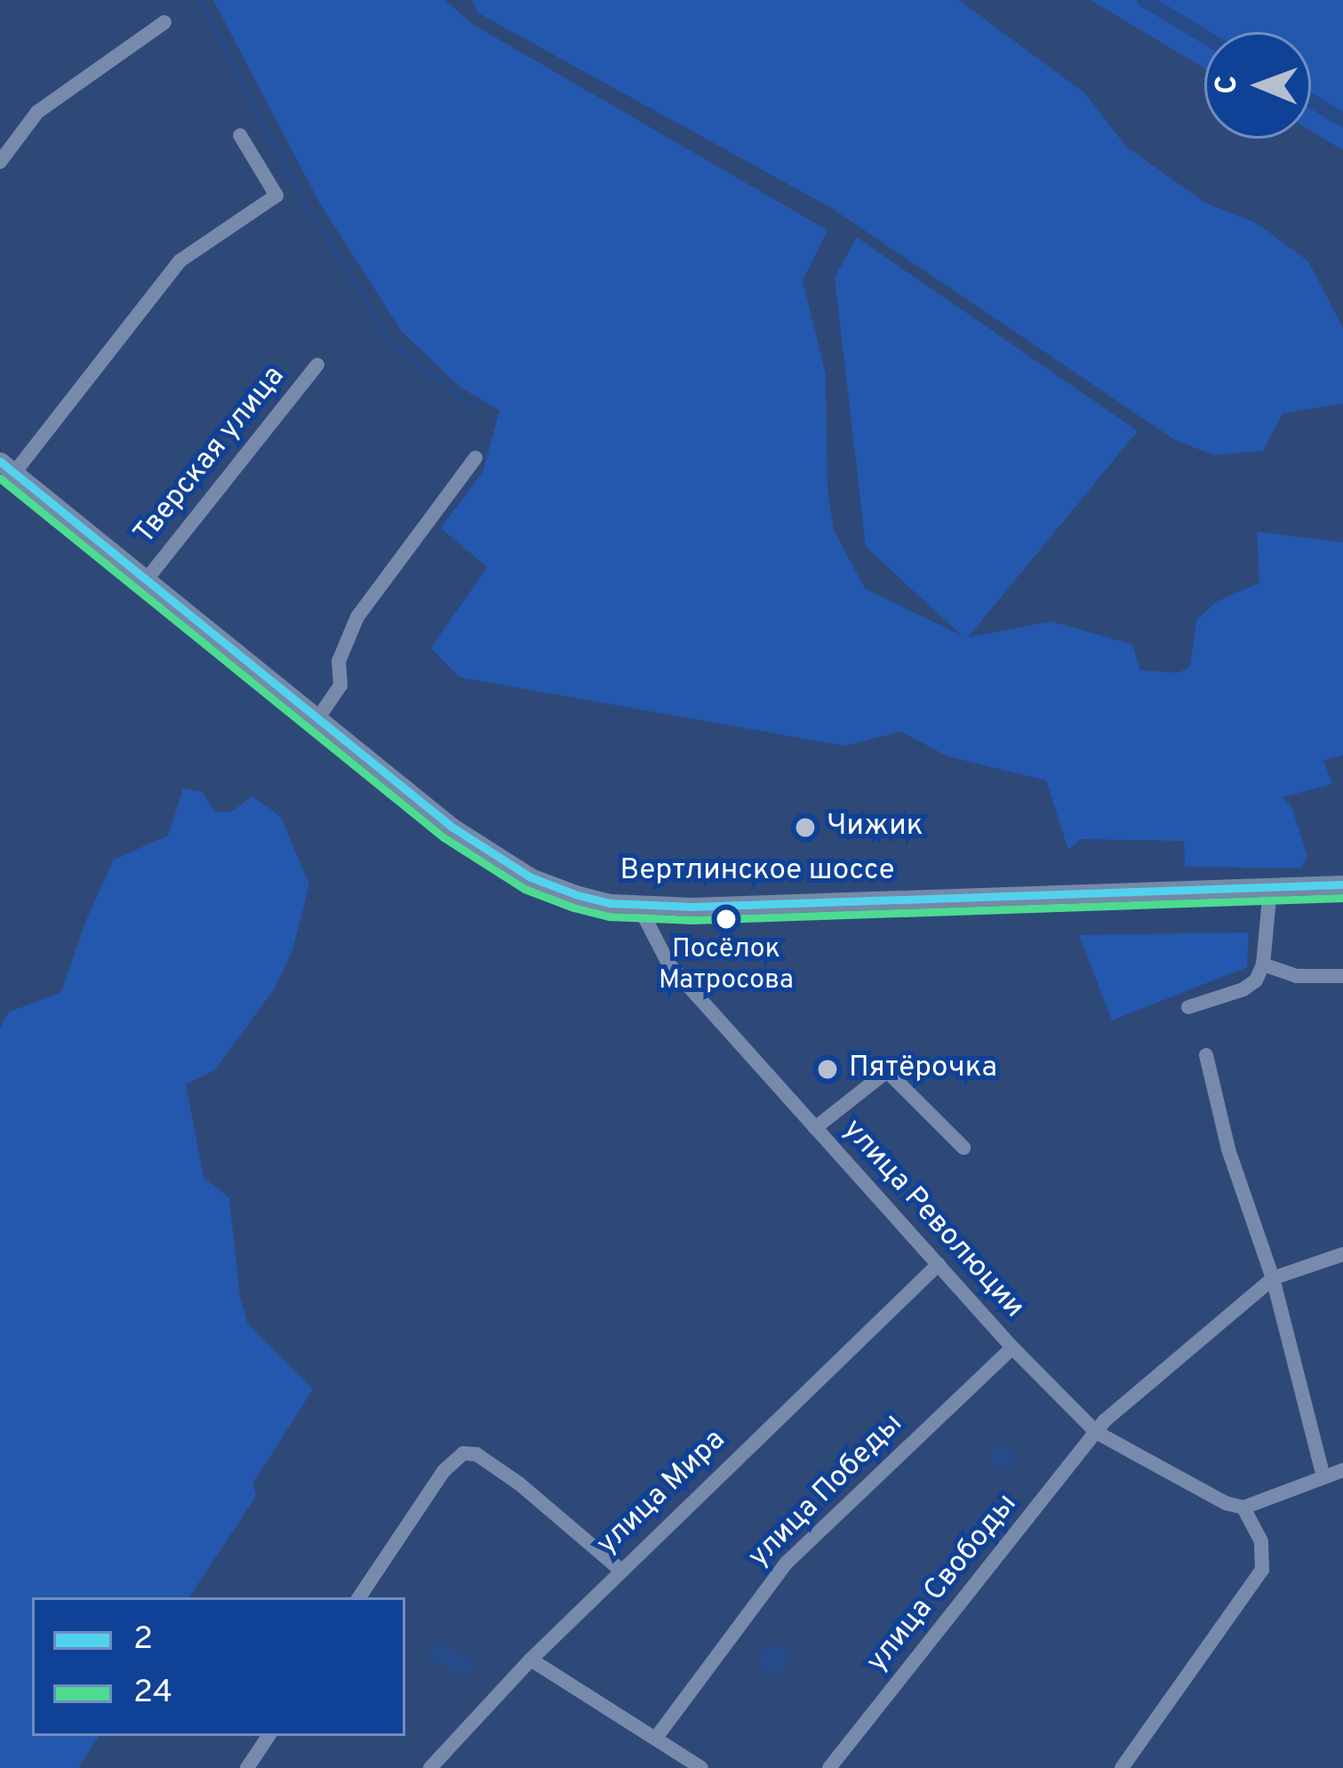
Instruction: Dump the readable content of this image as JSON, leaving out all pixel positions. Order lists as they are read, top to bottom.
{
  "streets": {
    "main road": ["Вертлинское шоссе"],
    "street": [
      "Тверская улица",
      "улица Революции",
      "улица Победы",
      "улица Мира",
      "улица Свободы"
    ]
  },
  "crossings": [
    ["Тверская улица", "Вертлинское шоссе"],
    ["Вертлинское шоссе", "улица Революции"],
    ["улица Революции", "улица Победы"],
    ["улица Революции", "улица Мира"],
    ["улица Революции", "улица Свободы"]
  ],
  "places": ["Чижик", "Посёлок Матросова", "Пятёрочка"],
  "lines": ["transit line 2", "transit line 24"],
  "legend": ["2", "24"],
  "north": "left"
}
